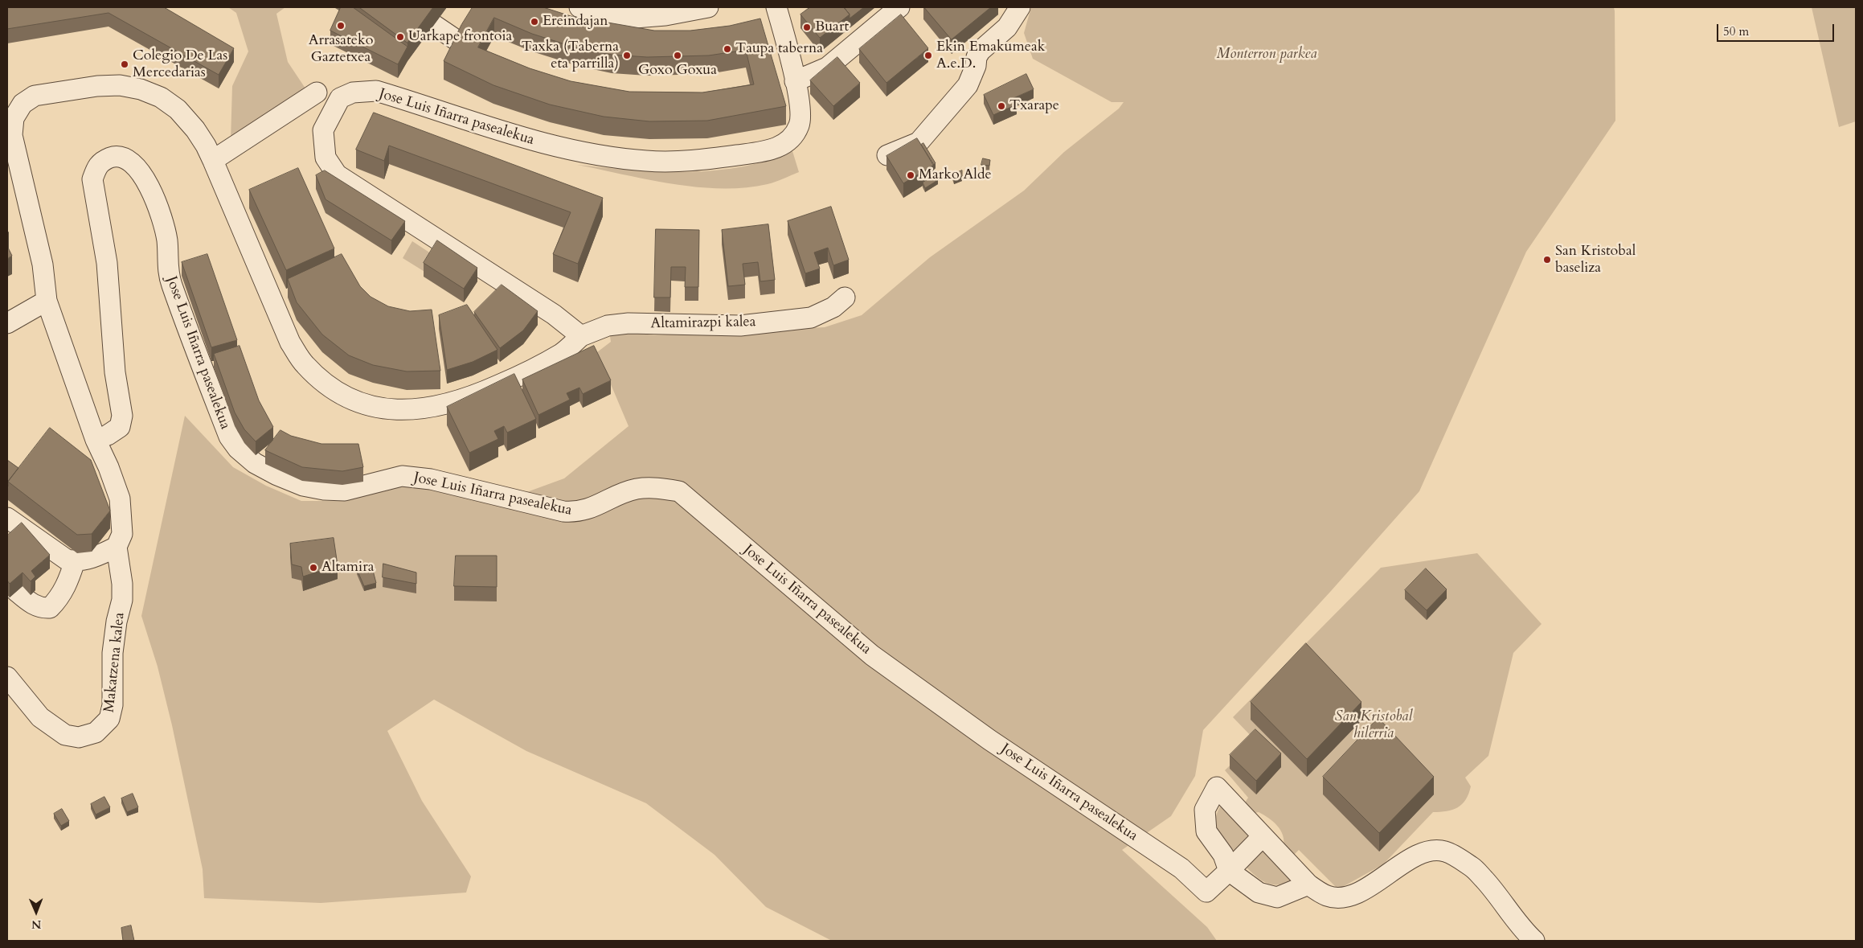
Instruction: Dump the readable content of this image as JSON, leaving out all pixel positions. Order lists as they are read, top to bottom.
{
  "streets": {
    "street": ["Jose Luis Iñarra pasealekua", "Altamirazpi kalea", "Makatzena kalea"]
  },
  "crossings": [
    ["Jose Luis Iñarra pasealekua", "Altamirazpi kalea"],
    ["Jose Luis Iñarra pasealekua", "Makatzena kalea"]
  ],
  "parks": ["Monterron parkea", "San Kristobal hilerria"],
  "places": [
    "Ereindajan",
    "Arrasateko Gaztetxea",
    "Buart",
    "Uarkape frontoia",
    "Taupa taberna",
    "Taxka (Taberna eta parrilla)",
    "Goxo Goxua",
    "Ekin Emakumeak A.e.D.",
    "Colegio De Las Mercedarias",
    "Txarape",
    "Marko Alde",
    "San Kristobal baseliza",
    "Altamira"
  ],
  "scale_bar": "50 m",
  "north": "bottom"
}
